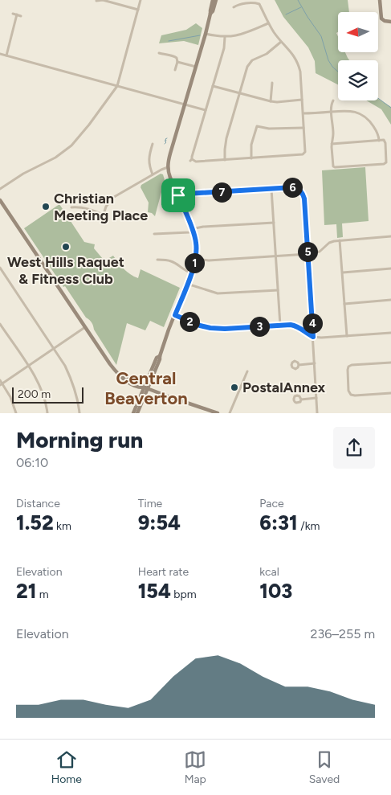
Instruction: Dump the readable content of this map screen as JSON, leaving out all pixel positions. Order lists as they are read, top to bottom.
{
  "districts": ["Central Beaverton"],
  "places": ["Christian Meeting Place", "West Hills Raquet & Fitness Club", "PostalAnnex"],
  "scale_bar": "200 m",
  "north": "left",
  "page": {
    "pins": [
      "6",
      "7",
      "5",
      "1",
      "2",
      "4",
      "3"
    ],
    "scale": "200 m",
    "heading": ["Morning run", "06:10"],
    "stats": [
      ["Distance", "1.52 km"],
      ["Time", "9:54"],
      ["Pace", "6:31 /km"],
      ["Elevation", "21 m"],
      ["Heart rate", "154 bpm"],
      ["kcal", "103"]
    ],
    "chart": ["Elevation", "236–255 m"],
    "tabs": ["Home", "Map", "Saved"]
  }
}
